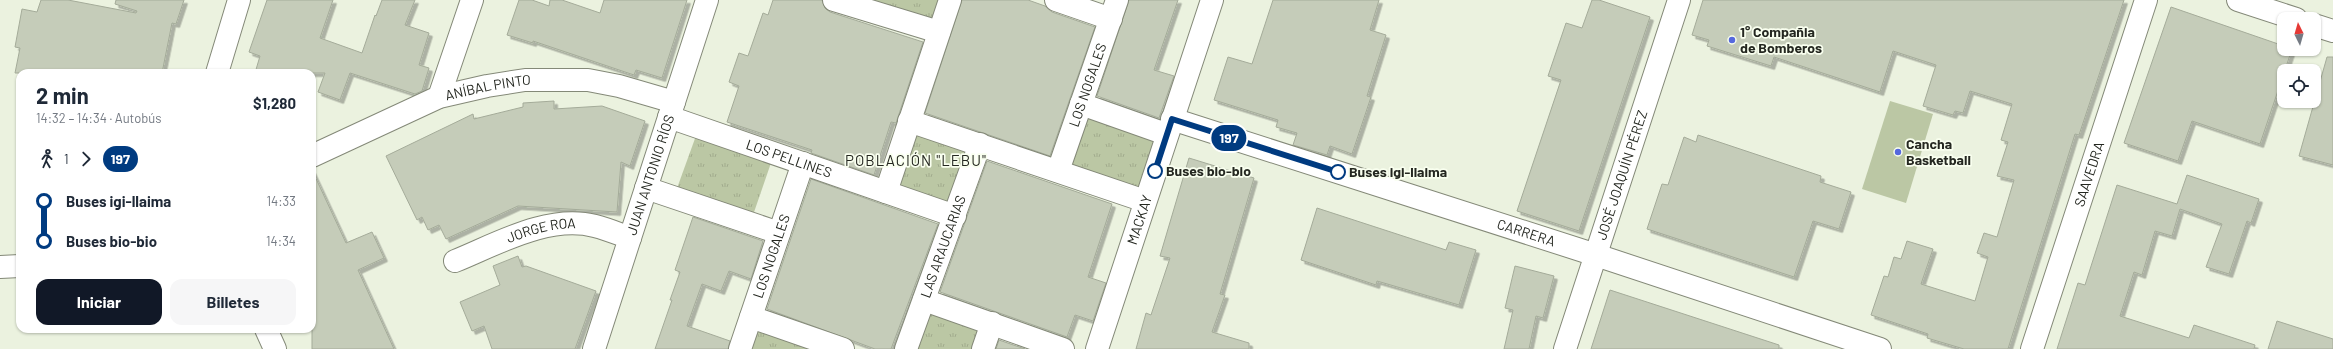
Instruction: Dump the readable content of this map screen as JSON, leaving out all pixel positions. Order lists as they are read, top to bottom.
{
  "streets": {
    "street": [
      "LOS NOGALES",
      "ANÍBAL PINTO",
      "LOS PELLINES",
      "JUAN ANTONIO RÍOS",
      "JOSÉ JOAQUÍN PÉREZ",
      "SAAVEDRA",
      "MACKAY",
      "CARRERA",
      "JORGE ROA",
      "LAS ARAUCARIAS"
    ]
  },
  "crossings": [
    ["LOS NOGALES", "LOS PELLINES"],
    ["ANÍBAL PINTO", "LOS PELLINES"],
    ["ANÍBAL PINTO", "JUAN ANTONIO RÍOS"],
    ["LOS PELLINES", "JUAN ANTONIO RÍOS"],
    ["LOS PELLINES", "LAS ARAUCARIAS"],
    ["JUAN ANTONIO RÍOS", "JORGE ROA"],
    ["JOSÉ JOAQUÍN PÉREZ", "CARRERA"],
    ["MACKAY", "CARRERA"]
  ],
  "districts": ["POBLACIÓN \"LEBU\""],
  "places": [
    "1° Compañia de Bomberos",
    "Cancha Basketball",
    "Buses bio-bio",
    "Buses igi-llaima"
  ],
  "lines": ["bus line 197"],
  "north": "top",
  "page": {
    "on_map": "197",
    "heading": ["2 min", "14:32 – 14:34 · Autobús", "$1,280"],
    "legs": ["1", "197"],
    "list": [
      {
        "name": "Buses igi-llaima",
        "value": "14:33"
      },
      {
        "name": "Buses bio-bio",
        "value": "14:34"
      }
    ],
    "buttons": ["Iniciar", "Billetes"]
  }
}
